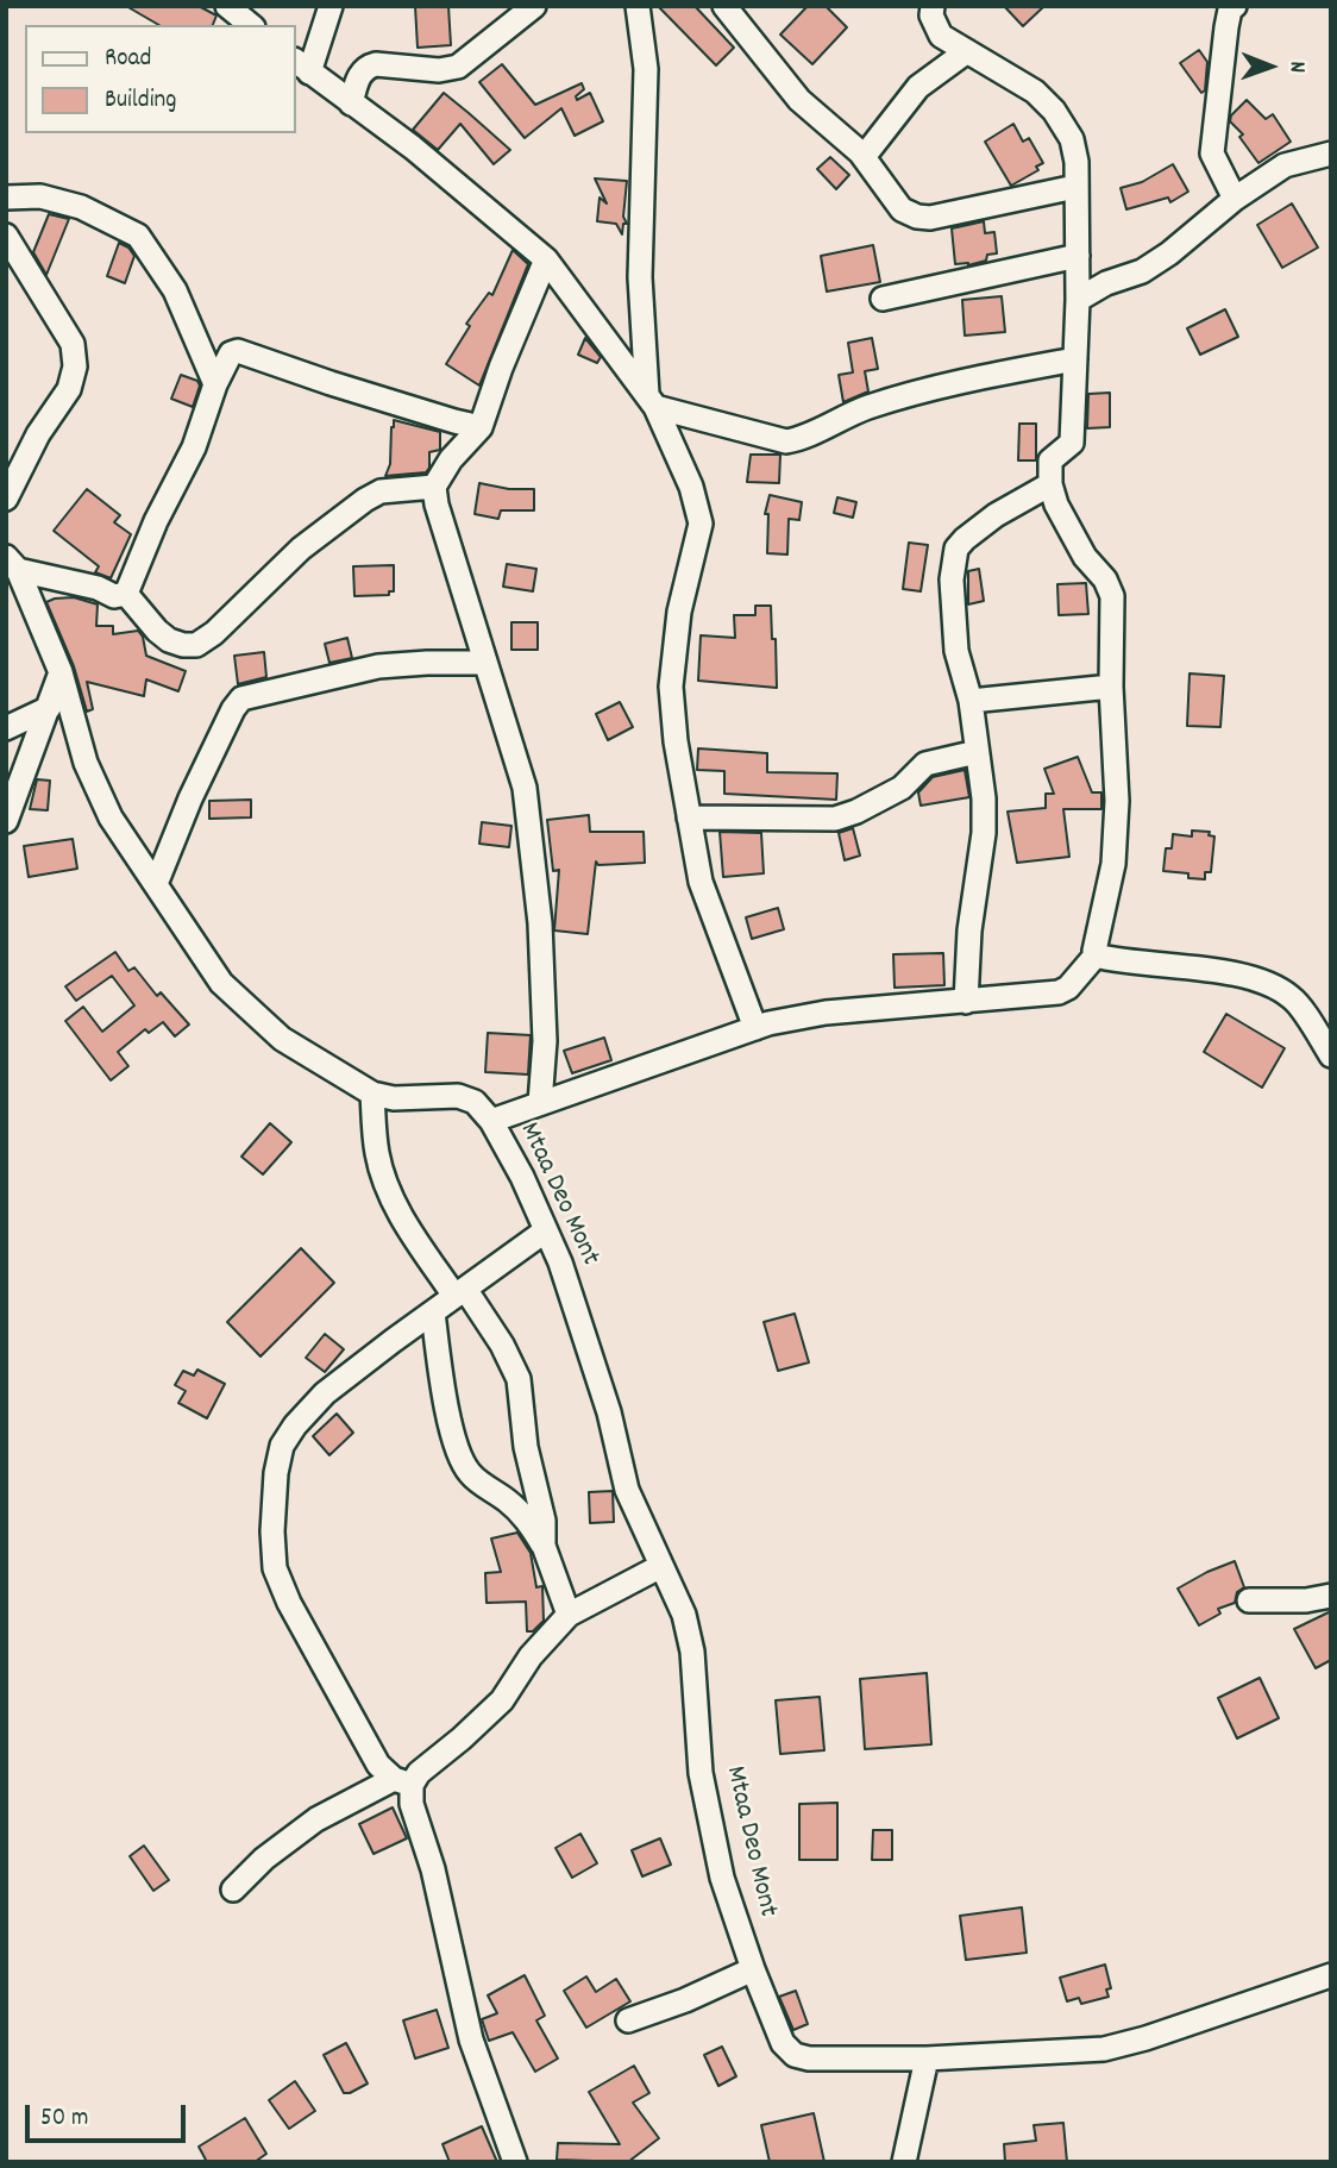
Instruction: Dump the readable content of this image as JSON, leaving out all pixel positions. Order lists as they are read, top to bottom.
{
  "streets": {
    "street": ["Mtaa Deo Mont"]
  },
  "legend": ["Road", "Building"],
  "scale_bar": "50 m",
  "north": "right"
}
